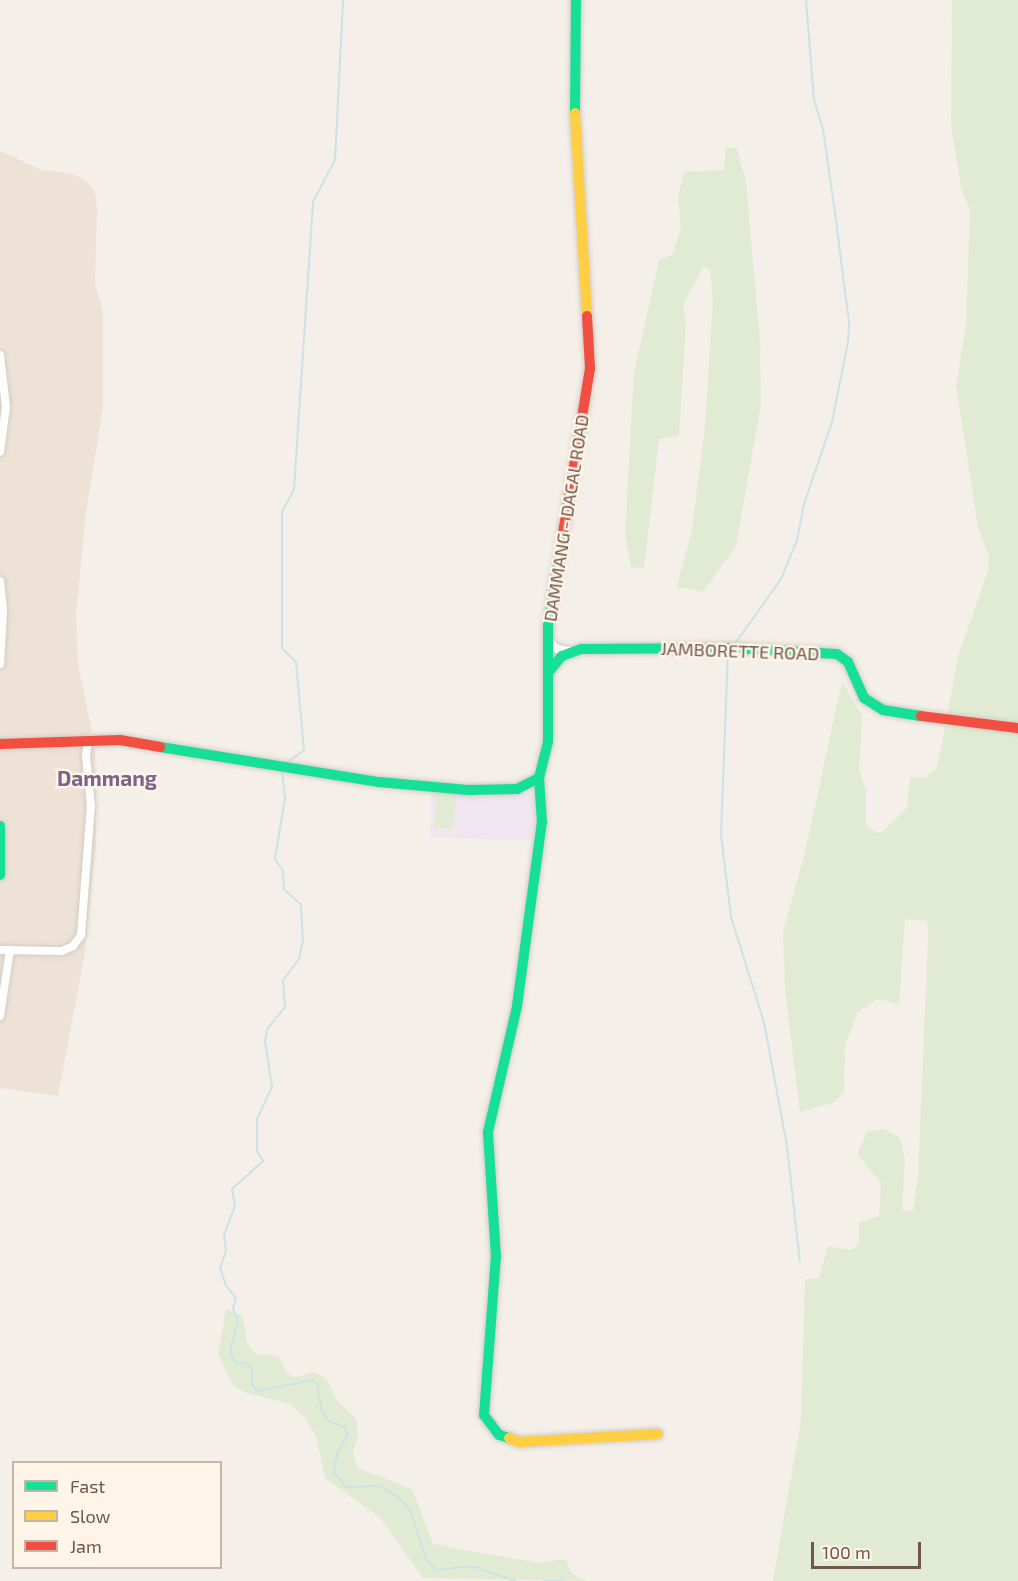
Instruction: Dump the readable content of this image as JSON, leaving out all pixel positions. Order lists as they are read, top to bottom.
{
  "streets": {
    "street": ["DAMMANG - DACAL ROAD", "JAMBORETTE ROAD"]
  },
  "districts": ["Dammang"],
  "legend": ["Fast", "Slow", "Jam"],
  "scale_bar": "100 m"
}
